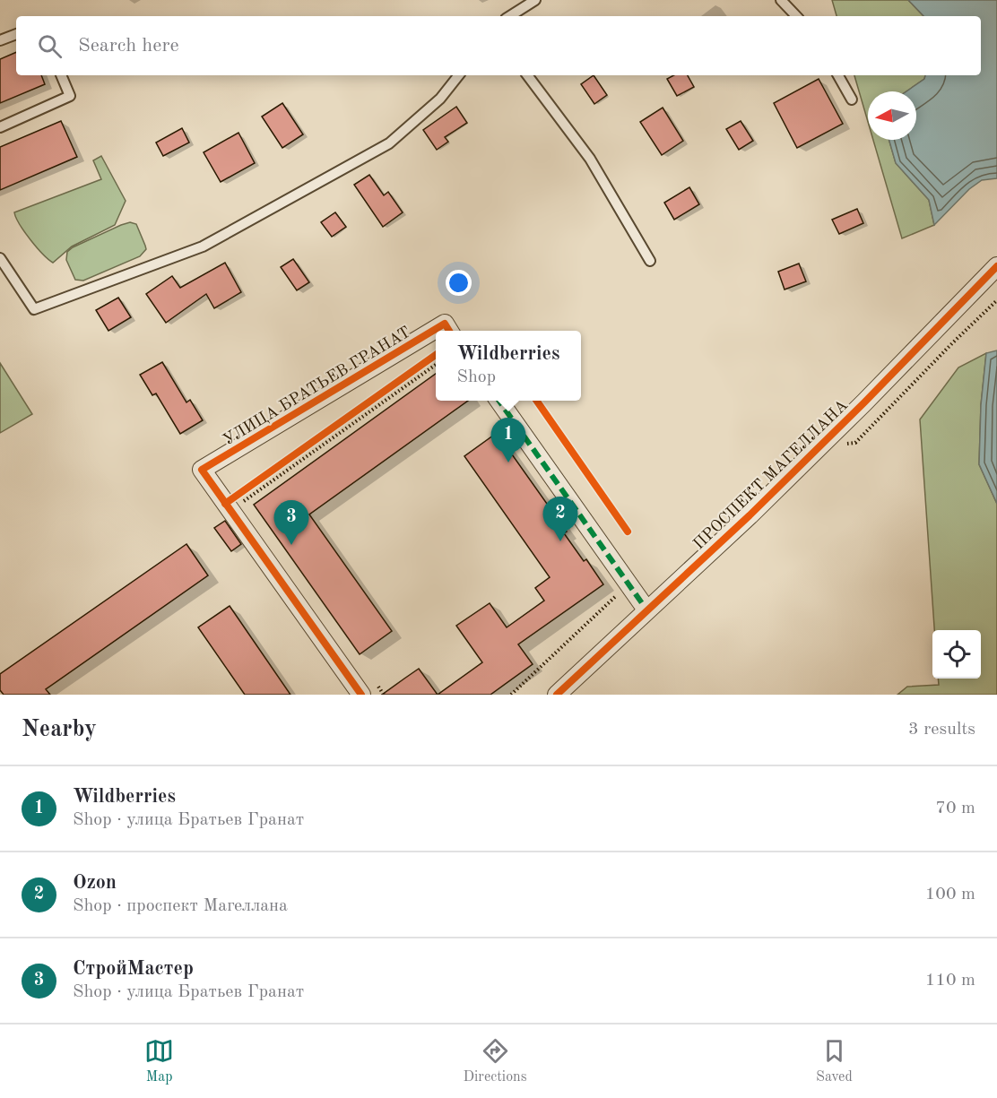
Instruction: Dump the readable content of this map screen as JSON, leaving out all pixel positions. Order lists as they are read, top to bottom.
{
  "streets": {
    "street": ["УЛИЦА БРАТЬЕВ ГРАНАТ", "ПРОСПЕКТ МАГЕЛЛАНА"]
  },
  "north": "left",
  "page": {
    "search": "Search here",
    "popup": ["Wildberries", "Shop"],
    "pins": ["1", "2", "3"],
    "heading": ["Nearby", "3 results"],
    "list": [
      {
        "mark": "1",
        "name": "Wildberries",
        "note": "Shop · улица Братьев Гранат",
        "value": "70 m"
      },
      {
        "mark": "2",
        "name": "Ozon",
        "note": "Shop · проспект Магеллана",
        "value": "100 m"
      },
      {
        "mark": "3",
        "name": "СтройМастер",
        "note": "Shop · улица Братьев Гранат",
        "value": "110 m"
      }
    ],
    "nav": ["Map", "Directions", "Saved"]
  }
}
